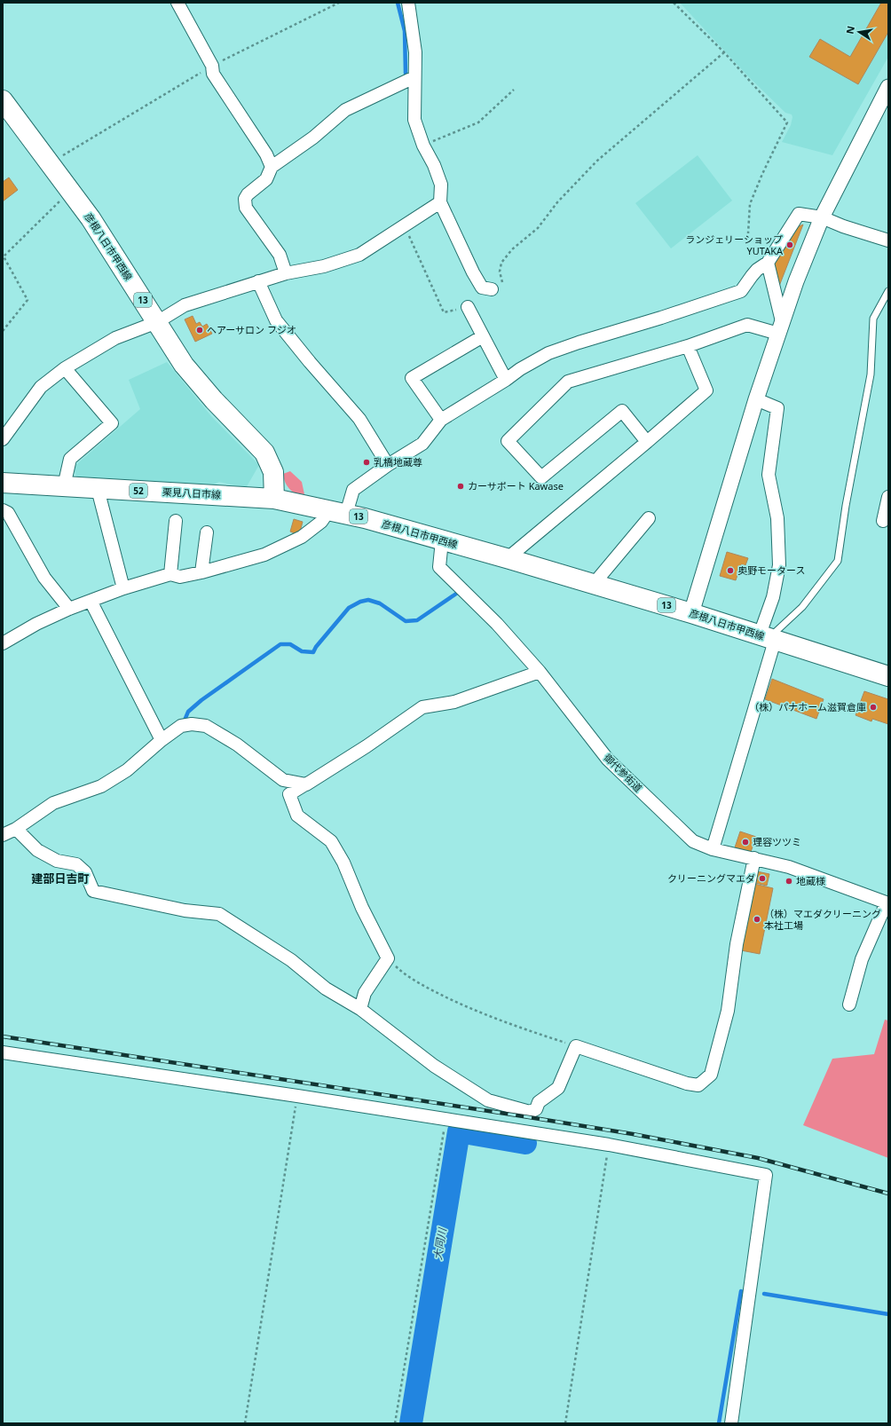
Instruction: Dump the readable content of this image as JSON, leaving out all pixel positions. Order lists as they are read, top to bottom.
{
  "streets": {
    "main road": [
      "彦根八日市甲西線",
      "13",
      "52",
      "栗見八日市線"
    ],
    "street": ["御代参街道"]
  },
  "crossings": [
    ["彦根八日市甲西線", "栗見八日市線"],
    ["彦根八日市甲西線", "御代参街道"]
  ],
  "districts": ["建部日吉町"],
  "water": ["大同川"],
  "places": [
    "ランジェリーショップ YUTAKA",
    "ヘアーサロン フジオ",
    "乳橋地蔵尊",
    "カーサポート Kawase",
    "奥野モータース",
    "（株）パナホーム滋賀倉庫",
    "理容ツツミ",
    "クリーニングマエダ",
    "地蔵様",
    "（株）マエダクリーニング 本社工場"
  ],
  "north": "left"
}
